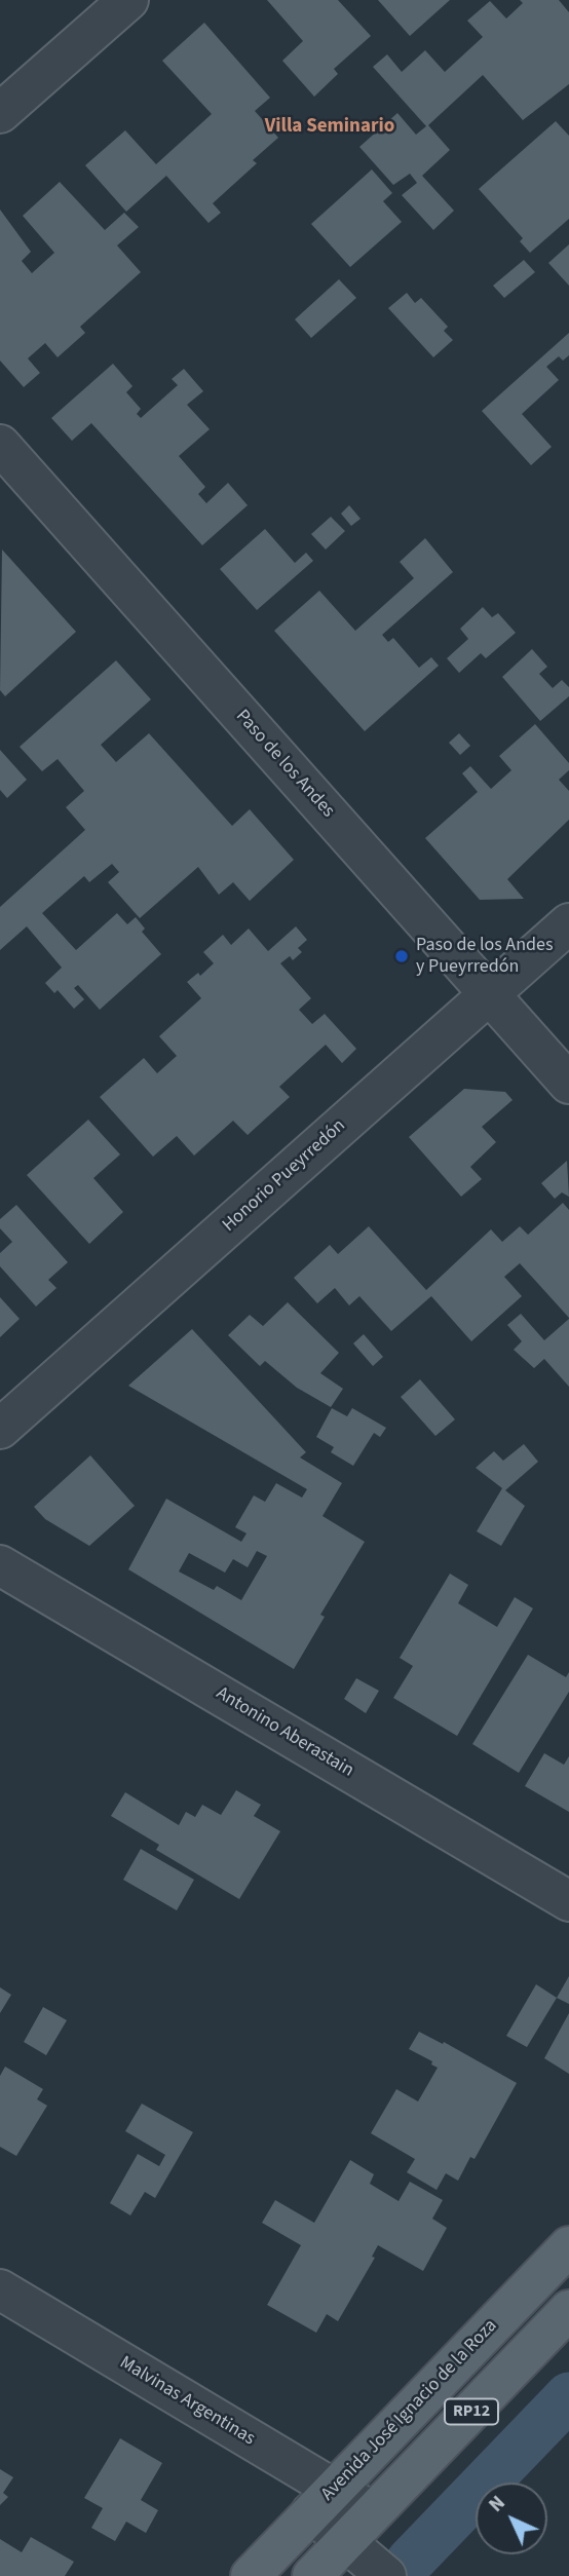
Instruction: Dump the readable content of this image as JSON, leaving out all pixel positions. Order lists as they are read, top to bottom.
{
  "streets": {
    "main road": ["Avenida José Ignacio de la Roza", "RP12"],
    "street": [
      "Paso de los Andes",
      "Honorio Pueyrredón",
      "Antonino Aberastain",
      "Malvinas Argentinas"
    ]
  },
  "crossings": [
    ["Paso de los Andes", "Honorio Pueyrredón"],
    ["Malvinas Argentinas", "Avenida José Ignacio de la Roza"],
    ["Malvinas Argentinas", "RP12"]
  ],
  "districts": ["Villa Seminario"],
  "places": ["Paso de los Andes y Pueyrredón"],
  "north": "top left"
}
